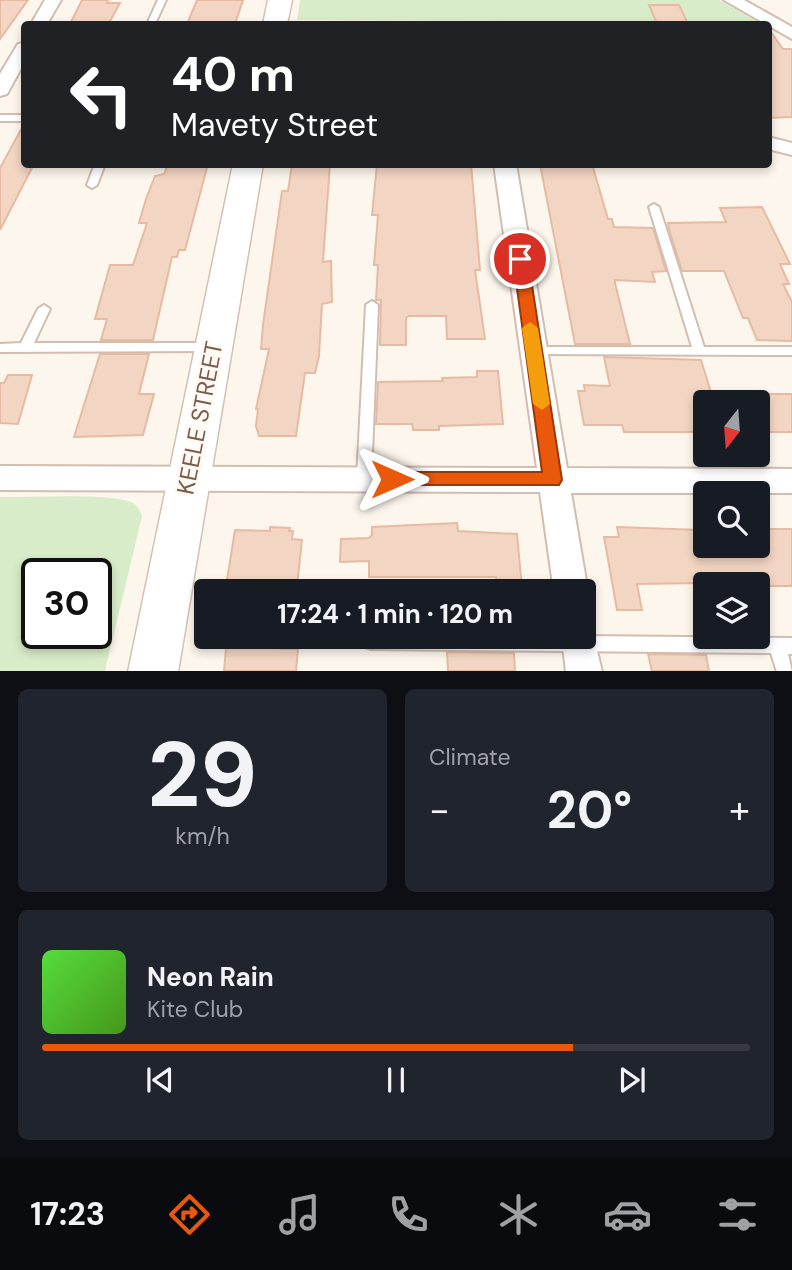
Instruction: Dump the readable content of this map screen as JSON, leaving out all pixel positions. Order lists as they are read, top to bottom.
{
  "streets": {
    "main road": ["KEELE STREET"]
  },
  "north": "bottom",
  "page": {
    "turn": ["40 m", "Mavety Street"],
    "limit": "30",
    "trip": "17:24 · 1 min · 120 m",
    "tile": [
      ["29", "km/h"],
      "Climate"
    ],
    "heat": ["−", "20°", "+"],
    "song": ["Neon Rain", "Kite Club"],
    "tabs": "17:23"
  }
}
